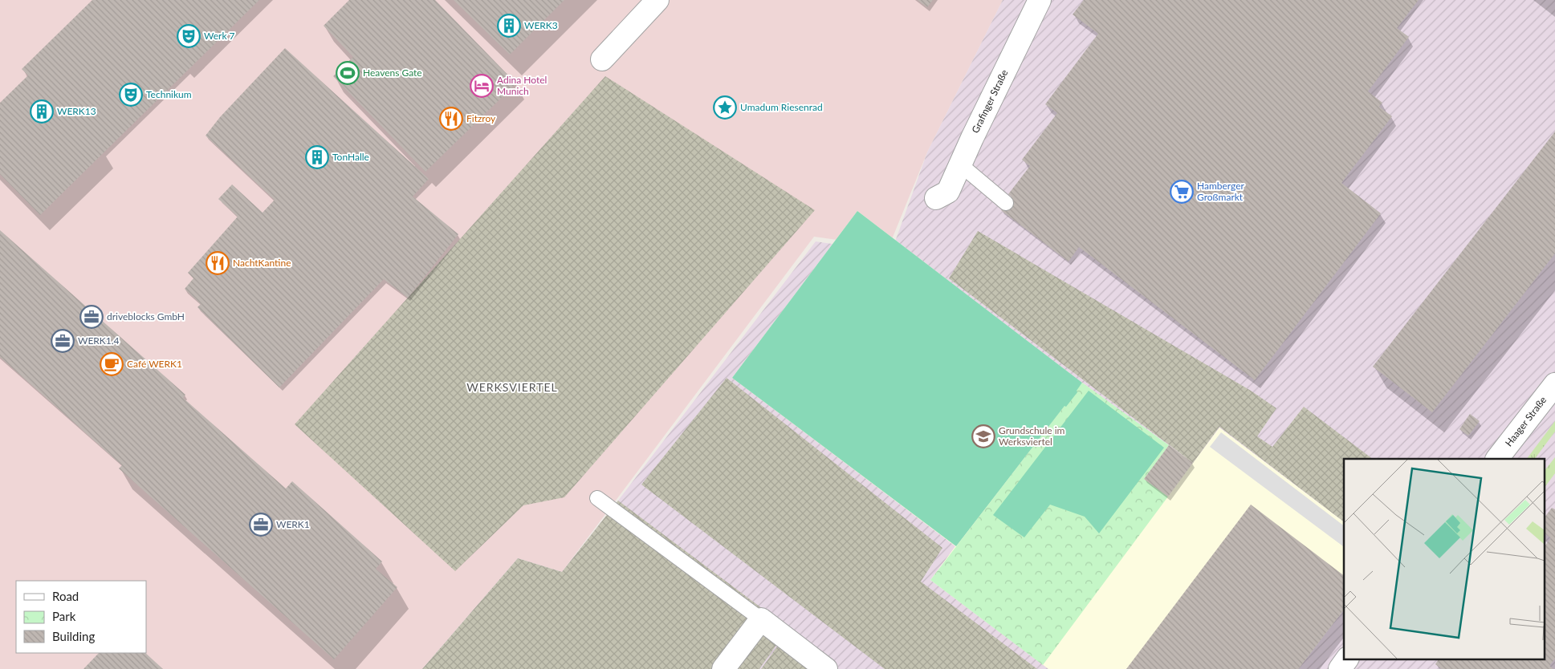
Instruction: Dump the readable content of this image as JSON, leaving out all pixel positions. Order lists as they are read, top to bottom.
{
  "streets": {
    "street": ["Grafinger Straße", "Haager Straße"]
  },
  "districts": ["WERKSVIERTEL"],
  "places": {
    "building": ["WERK3", "WERK13", "TonHalle"],
    "theatre": ["Werk 7", "Technikum"],
    "sports": ["Heavens Gate"],
    "hotel": ["Adina Hotel Munich"],
    "place": ["Umadum Riesenrad"],
    "restaurant": ["Fitzroy", "NachtKantine"],
    "supermarket": ["Hamberger Großmarkt"],
    "office": ["driveblocks GmbH", "WERK1.4", "WERK1"],
    "cafe": ["Café WERK1"],
    "school or university": ["Grundschule im Werksviertel"]
  },
  "legend": ["Road", "Park", "Building"]
}
